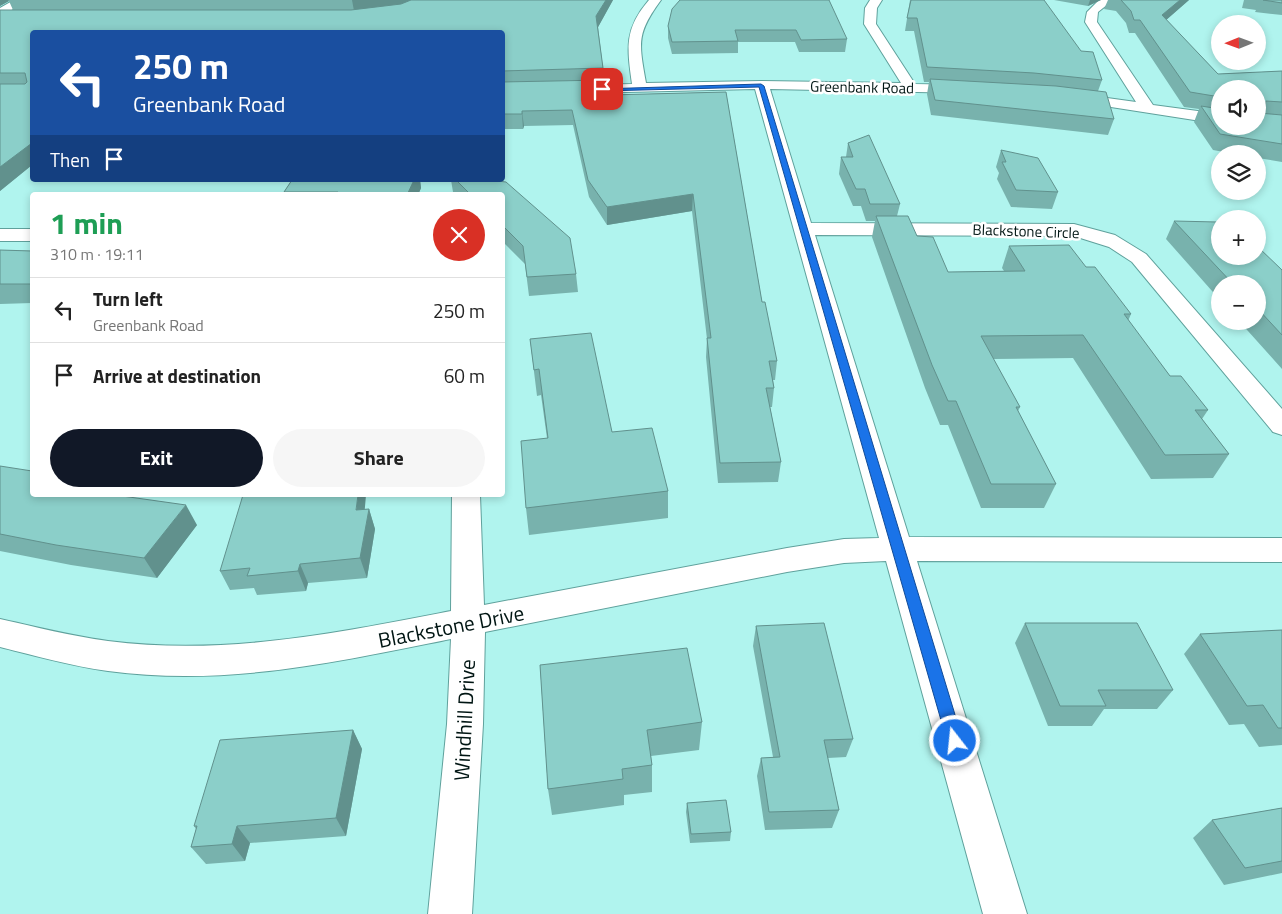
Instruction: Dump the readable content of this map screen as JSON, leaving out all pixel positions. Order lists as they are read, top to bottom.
{
  "streets": {
    "street": [
      "Greenbank Road",
      "Blackstone Circle",
      "Blackstone Drive",
      "Windhill Drive"
    ]
  },
  "crossings": [
    ["Blackstone Drive", "Windhill Drive"]
  ],
  "north": "left",
  "page": {
    "map_buttons": ["+", "−"],
    "turn": ["250 m", "Greenbank Road"],
    "then": "Then",
    "heading": ["1 min", "310 m · 19:11"],
    "list": [
      {
        "name": "Turn left",
        "note": "Greenbank Road",
        "value": "250 m"
      },
      {
        "name": "Arrive at destination",
        "value": "60 m"
      }
    ],
    "buttons": ["Exit", "Share"]
  }
}
